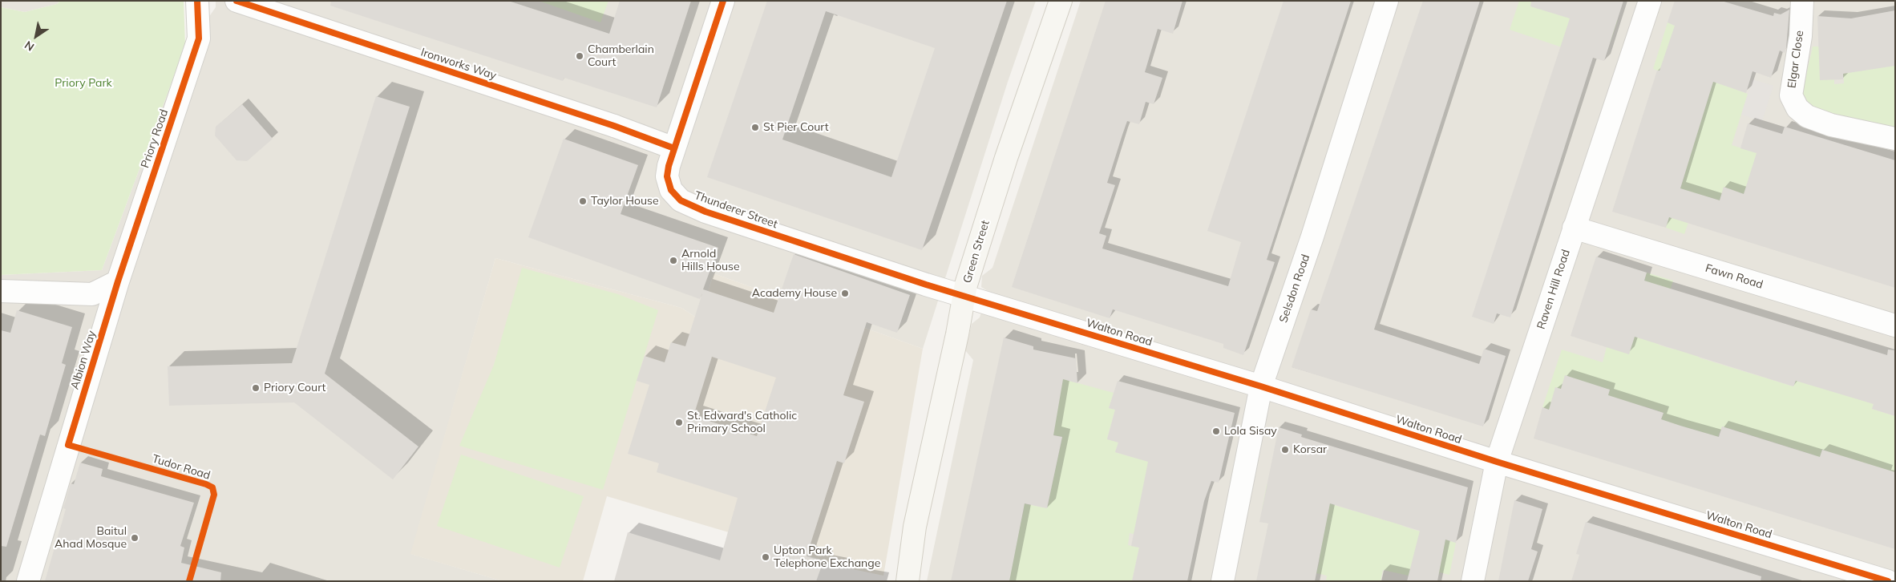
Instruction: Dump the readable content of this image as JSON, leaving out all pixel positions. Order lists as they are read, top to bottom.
{
  "streets": {
    "main road": ["Green Street"],
    "street": [
      "Elgar Close",
      "Ironworks Way",
      "Priory Road",
      "Thunderer Street",
      "Fawn Road",
      "Selsdon Road",
      "Raven Hill Road",
      "Walton Road",
      "Albion Way"
    ],
    "cycle path": ["Tudor Road"]
  },
  "crossings": [
    ["Ironworks Way", "Thunderer Street"],
    ["Priory Road", "Albion Way"],
    ["Thunderer Street", "Green Street"],
    ["Thunderer Street", "Walton Road"],
    ["Green Street", "Walton Road"],
    ["Fawn Road", "Raven Hill Road"],
    ["Selsdon Road", "Walton Road"],
    ["Raven Hill Road", "Walton Road"]
  ],
  "parks": ["Priory Park"],
  "places": [
    "Chamberlain Court",
    "St Pier Court",
    "Taylor House",
    "Arnold Hills House",
    "Academy House",
    "Priory Court",
    "St. Edward's Catholic Primary School",
    "Lola Sisay",
    "Korsar",
    "Baitul Ahad Mosque",
    "Upton Park Telephone Exchange"
  ],
  "north": "bottom left"
}
